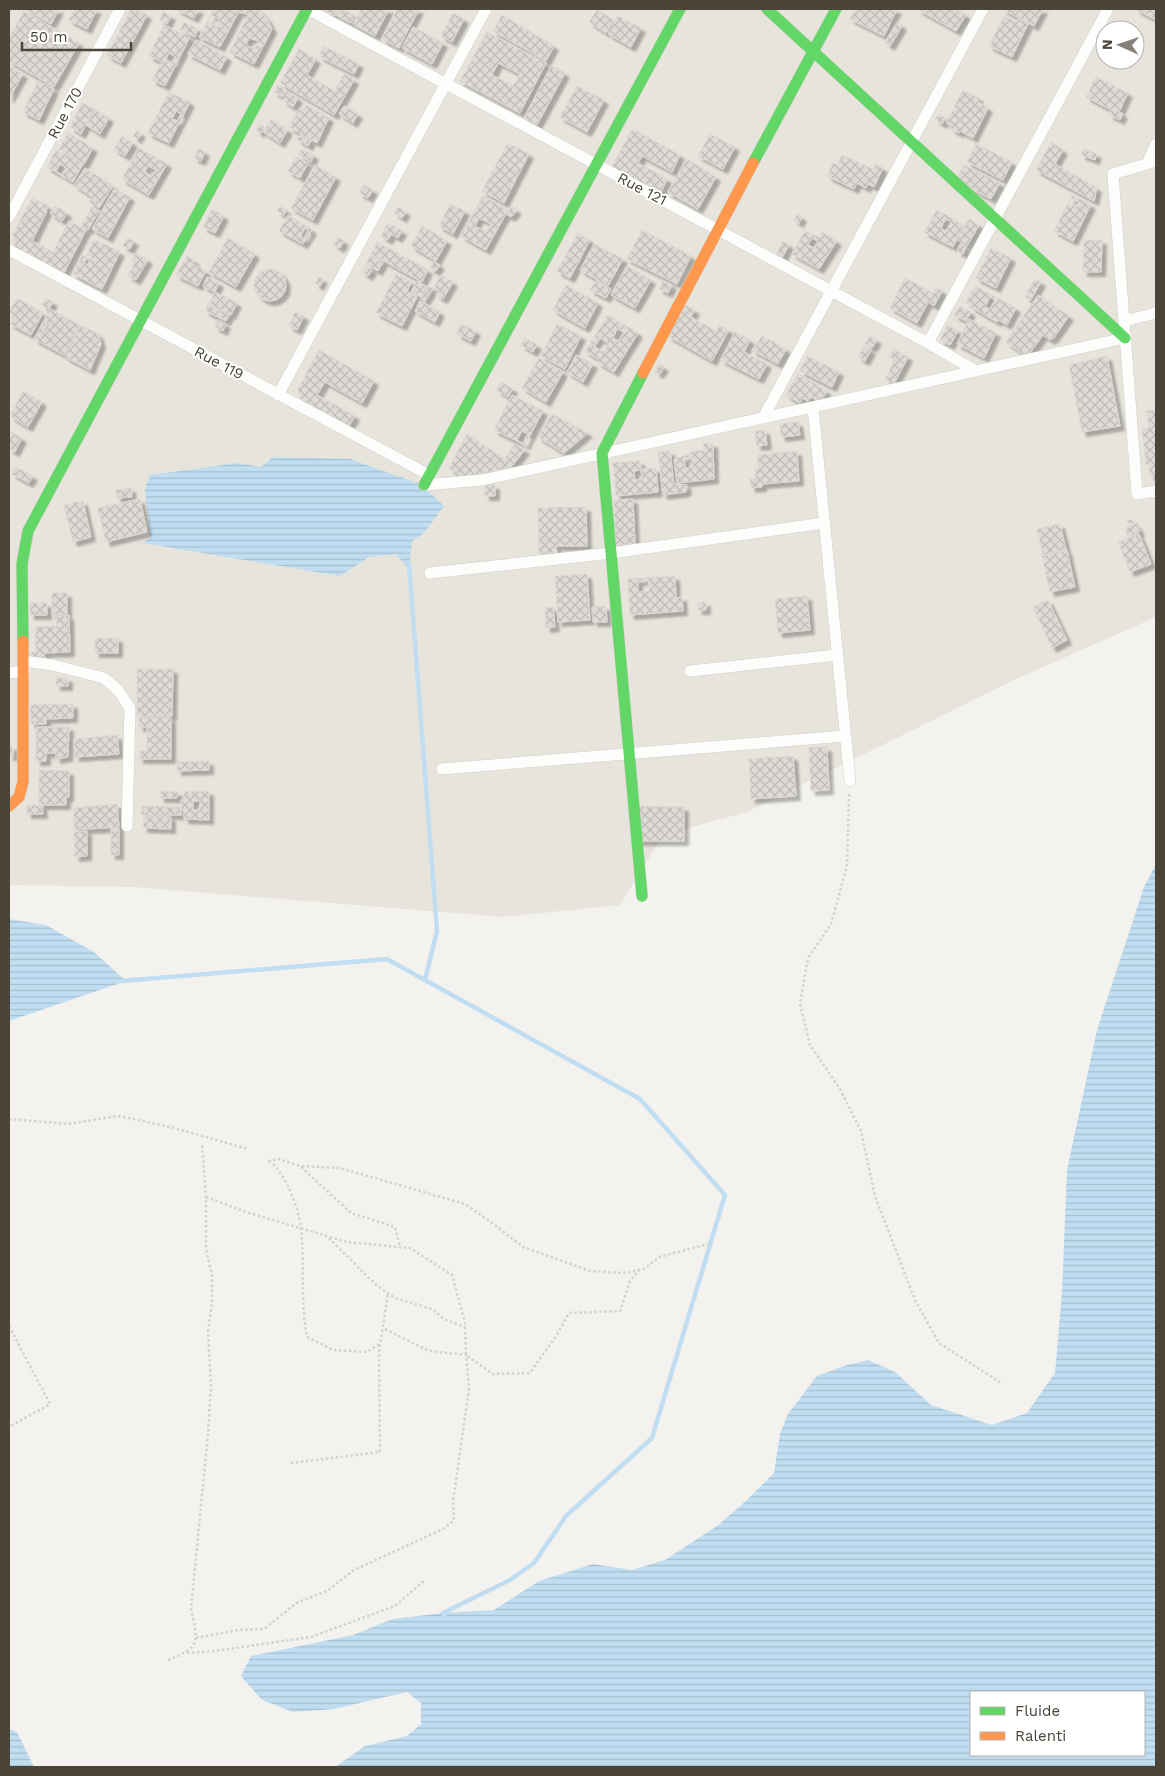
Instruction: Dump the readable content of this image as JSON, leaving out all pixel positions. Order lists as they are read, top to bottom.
{
  "streets": {
    "street": ["Rue 170", "Rue 121", "Rue 119"]
  },
  "legend": ["Fluide", "Ralenti"],
  "scale_bar": "50 m",
  "north": "left"
}
